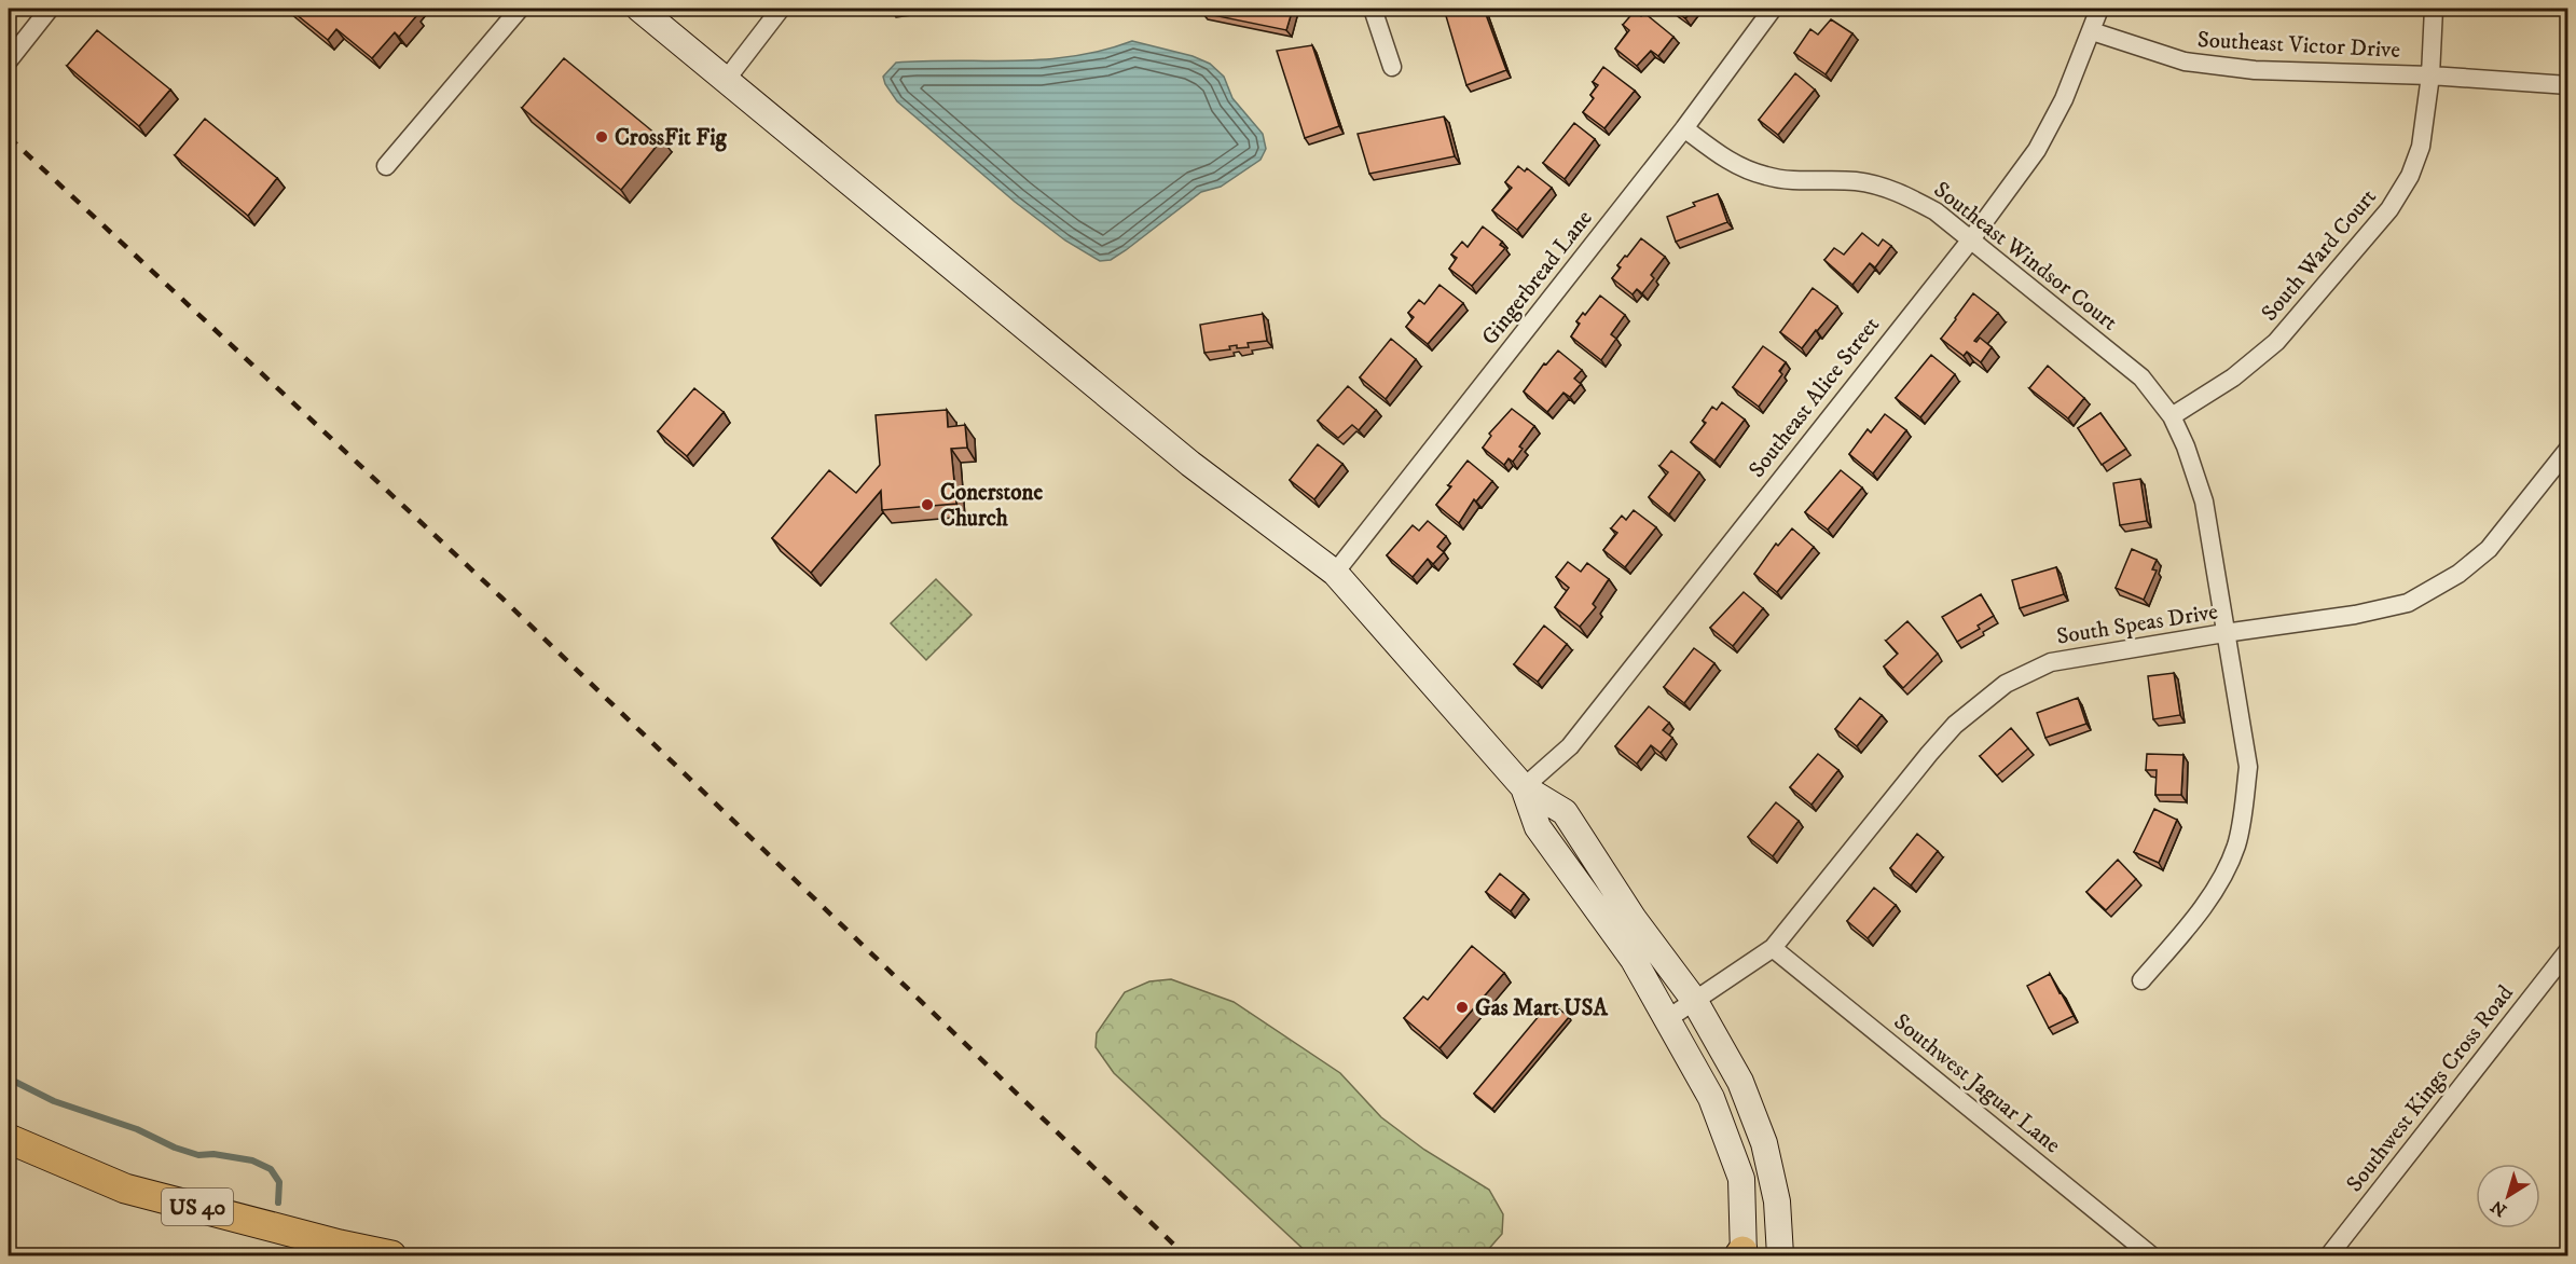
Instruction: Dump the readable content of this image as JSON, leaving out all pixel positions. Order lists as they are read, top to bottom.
{
  "streets": {
    "main road": ["US 40"],
    "street": [
      "Southeast Victor Drive",
      "South Ward Court",
      "Southeast Windsor Court",
      "Gingerbread Lane",
      "Southeast Alice Street",
      "South Speas Drive",
      "Southwest Jaguar Lane",
      "Southwest Kings Cross Road"
    ]
  },
  "crossings": [
    ["Southeast Victor Drive", "South Ward Court"],
    ["Southeast Victor Drive", "Southeast Alice Street"],
    ["South Ward Court", "Southeast Windsor Court"],
    ["Southeast Windsor Court", "Gingerbread Lane"],
    ["Southeast Windsor Court", "Southeast Alice Street"],
    ["Southeast Windsor Court", "South Speas Drive"],
    ["South Speas Drive", "Southwest Jaguar Lane"]
  ],
  "places": ["CrossFit Fig", "Conerstone Church", "Gas Mart USA"],
  "north": "bottom left"
}
